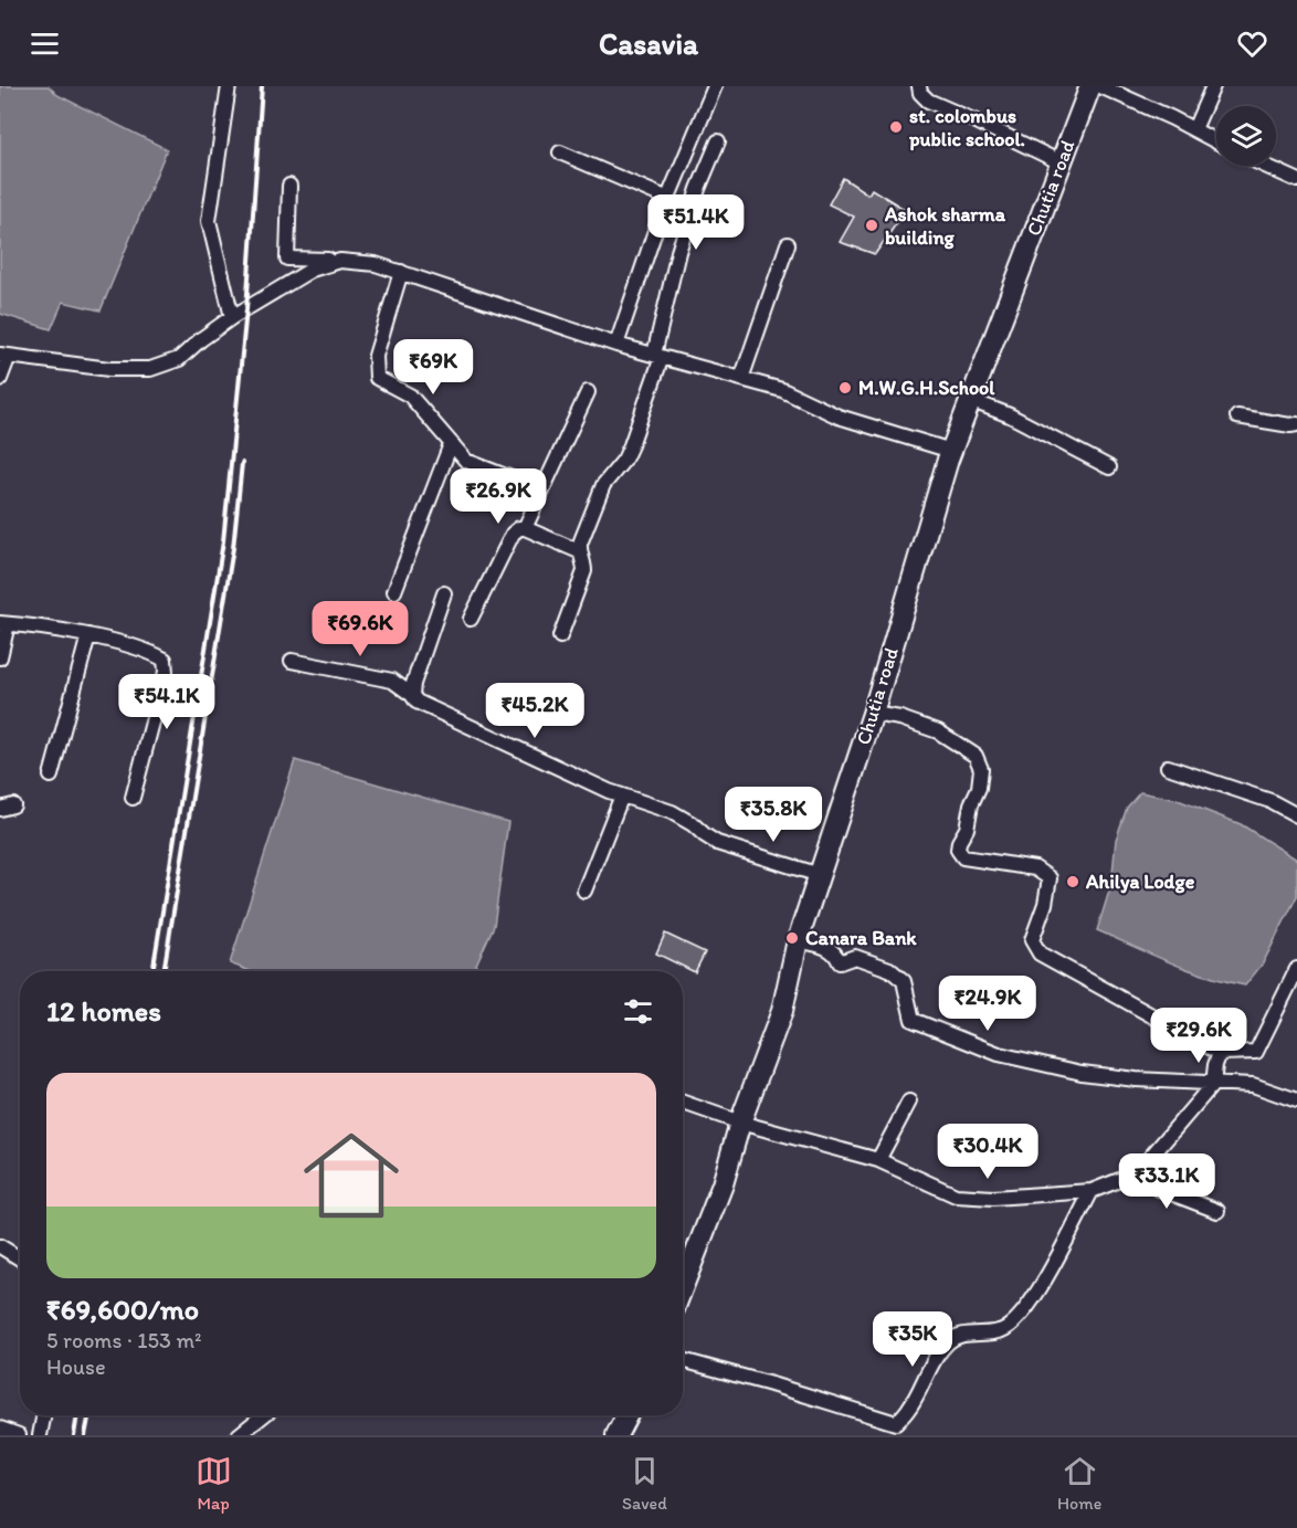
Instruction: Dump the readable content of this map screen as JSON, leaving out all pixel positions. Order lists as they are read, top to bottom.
{
  "streets": {
    "street": ["Chutia road"]
  },
  "places": [
    "st. colombus public school.",
    "Ashok sharma building",
    "M.W.G.H.School",
    "Ahilya Lodge",
    "Canara Bank"
  ],
  "page": {
    "header": "Casavia",
    "price": [
      "₹51.4K",
      "₹69K",
      "₹26.9K",
      "₹69.6K",
      "₹54.1K",
      "₹45.2K",
      "₹35.8K",
      "₹24.9K",
      "₹29.6K",
      "₹30.4K",
      "₹33.1K",
      "₹35K"
    ],
    "heading": "12 homes",
    "list": [
      {
        "name": "₹69,600/mo",
        "note": "5 rooms · 153 m² · House"
      }
    ],
    "tabs": ["Map", "Saved", "Home"]
  }
}
